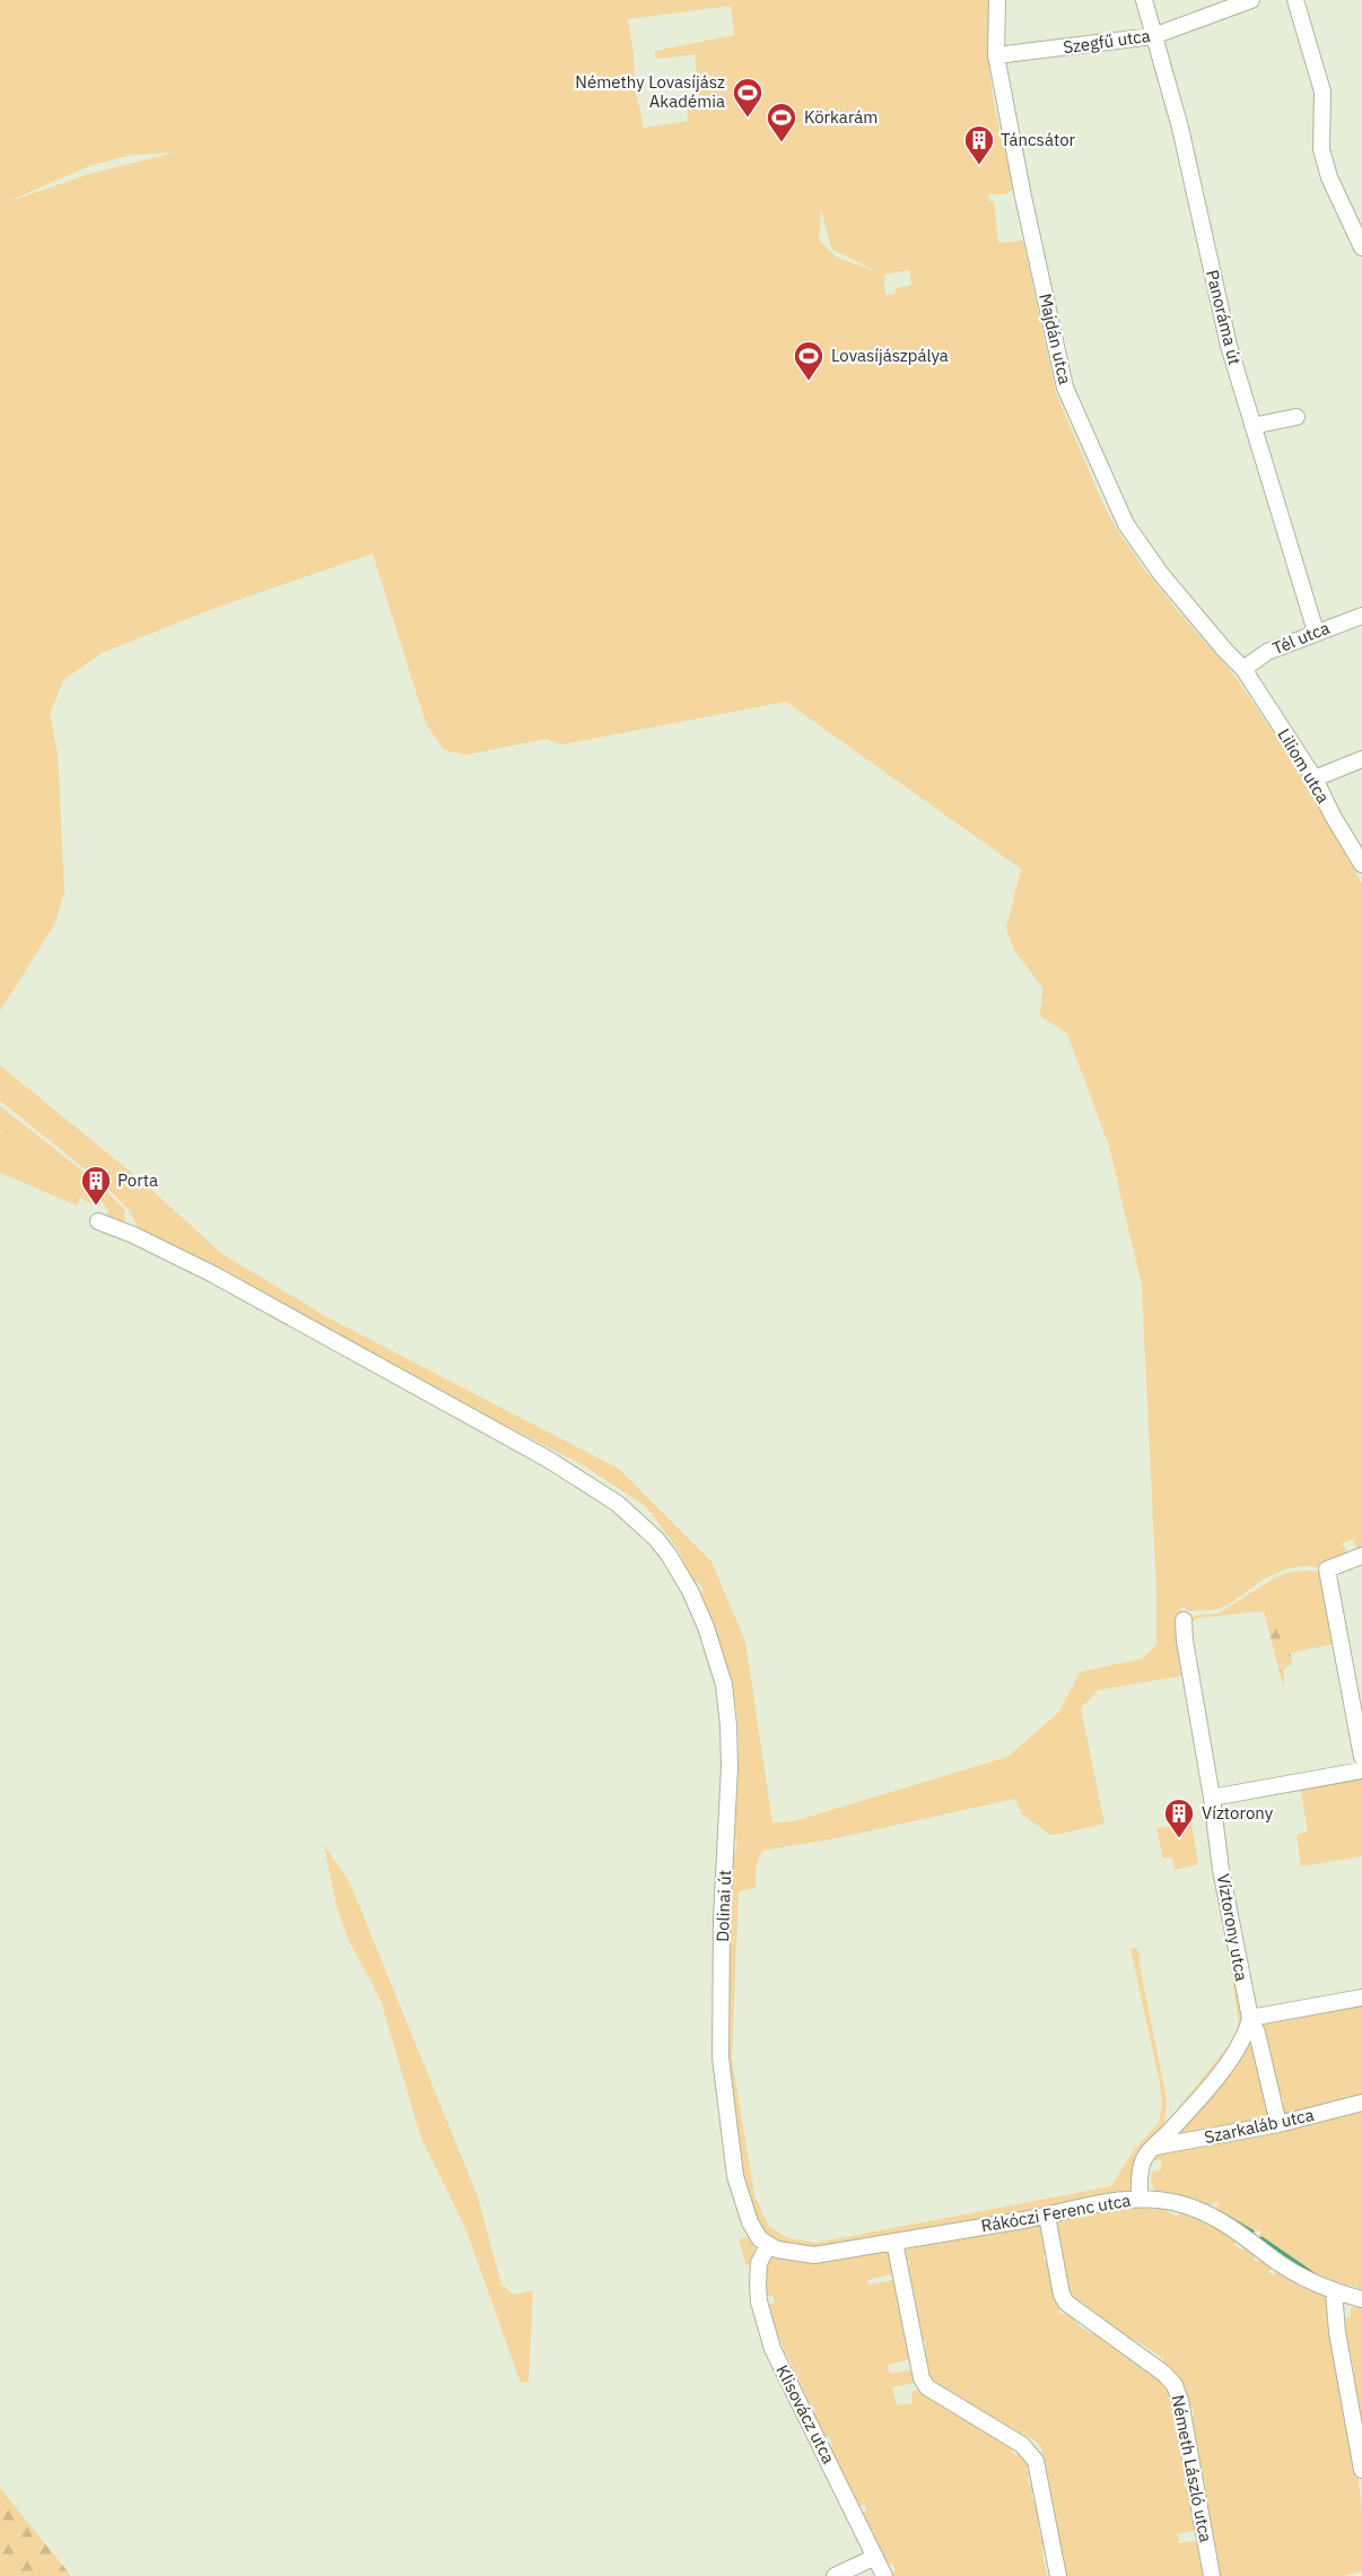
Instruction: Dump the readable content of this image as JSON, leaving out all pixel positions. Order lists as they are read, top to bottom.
{
  "streets": {
    "street": [
      "Szegfű utca",
      "Panoráma út",
      "Majdán utca",
      "Tél utca",
      "Liliom utca",
      "Dolinai út",
      "Víztorony utca",
      "Szarkaláb utca",
      "Rákóczi Ferenc utca",
      "Klisovácz utca",
      "Németh László utca"
    ]
  },
  "crossings": [
    ["Szegfű utca", "Panoráma út"],
    ["Szegfű utca", "Majdán utca"],
    ["Panoráma út", "Tél utca"],
    ["Majdán utca", "Tél utca"],
    ["Majdán utca", "Liliom utca"],
    ["Tél utca", "Liliom utca"],
    ["Dolinai út", "Rákóczi Ferenc utca"],
    ["Dolinai út", "Klisovácz utca"],
    ["Víztorony utca", "Szarkaláb utca"],
    ["Rákóczi Ferenc utca", "Klisovácz utca"],
    ["Rákóczi Ferenc utca", "Németh László utca"]
  ],
  "places": {
    "sports": ["Némethy Lovasíjász Akadémia", "Körkarám", "Lovasíjászpálya"],
    "building": ["Táncsátor", "Porta", "Víztorony"]
  }
}
